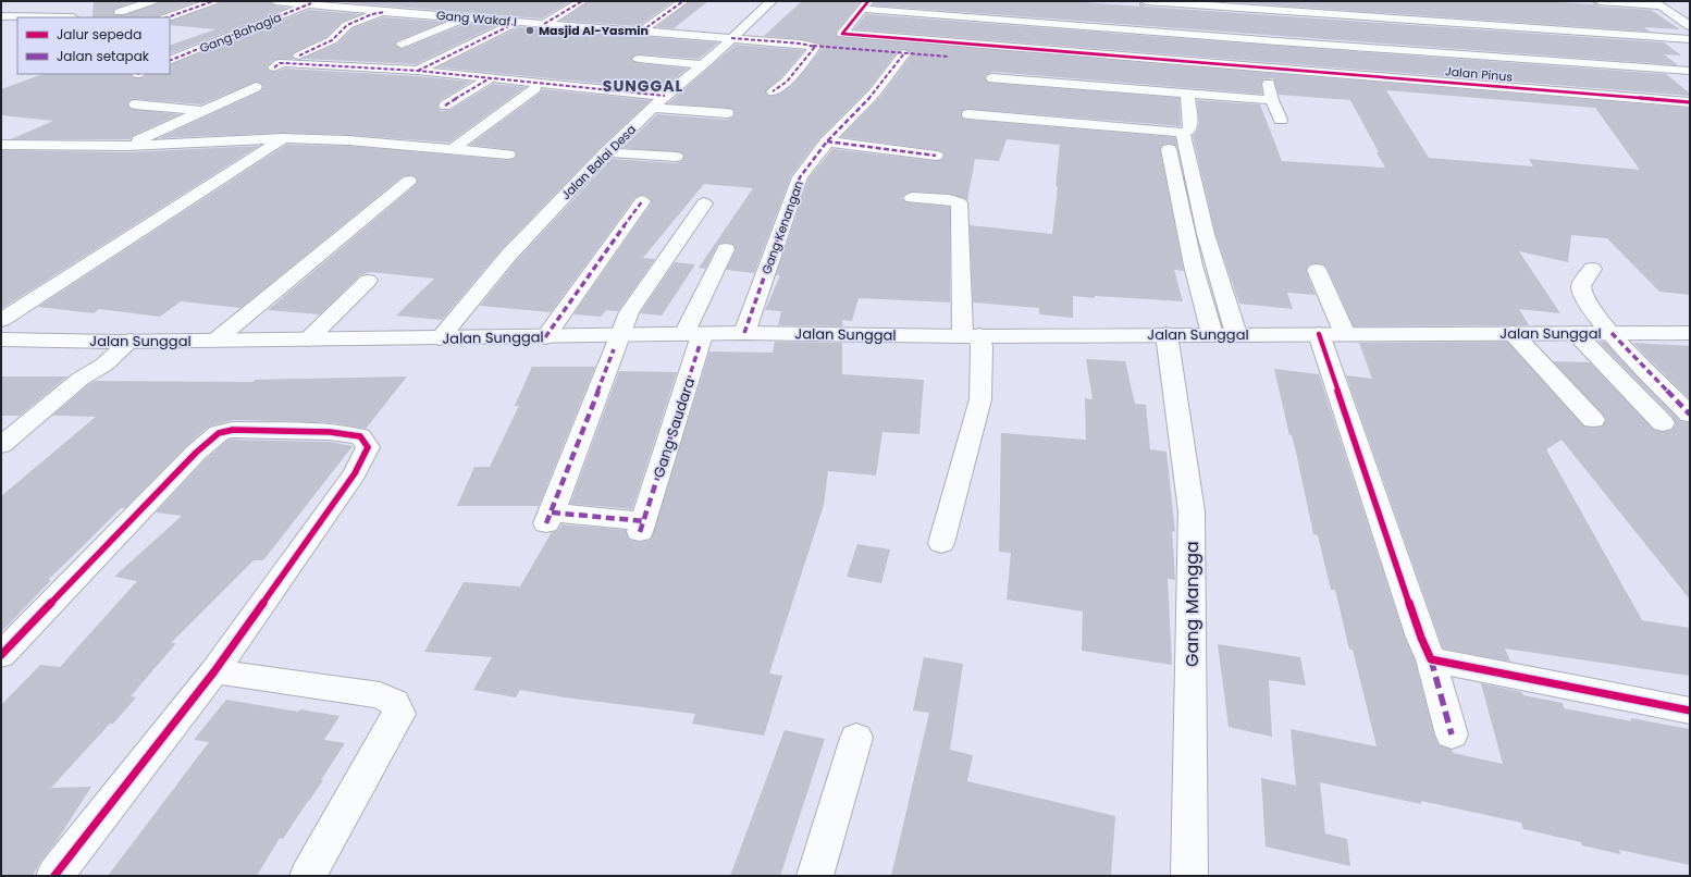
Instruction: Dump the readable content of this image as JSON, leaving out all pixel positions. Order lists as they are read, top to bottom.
{
  "streets": {
    "street": [
      "Gang Wakaf I",
      "Gang Bahagia",
      "Jalan Pinus",
      "Jalan Balai Desa",
      "Gang Kenangan",
      "Jalan Sunggal",
      "Gang Saudara",
      "Gang Mangga"
    ]
  },
  "crossings": [
    ["Gang Wakaf I", "Gang Bahagia"],
    ["Jalan Balai Desa", "Jalan Sunggal"],
    ["Gang Kenangan", "Jalan Sunggal"],
    ["Jalan Sunggal", "Gang Saudara"],
    ["Jalan Sunggal", "Gang Mangga"]
  ],
  "districts": ["SUNGGAL"],
  "places": ["Masjid Al-Yasmin"],
  "legend": ["Jalur sepeda", "Jalan setapak"]
}
